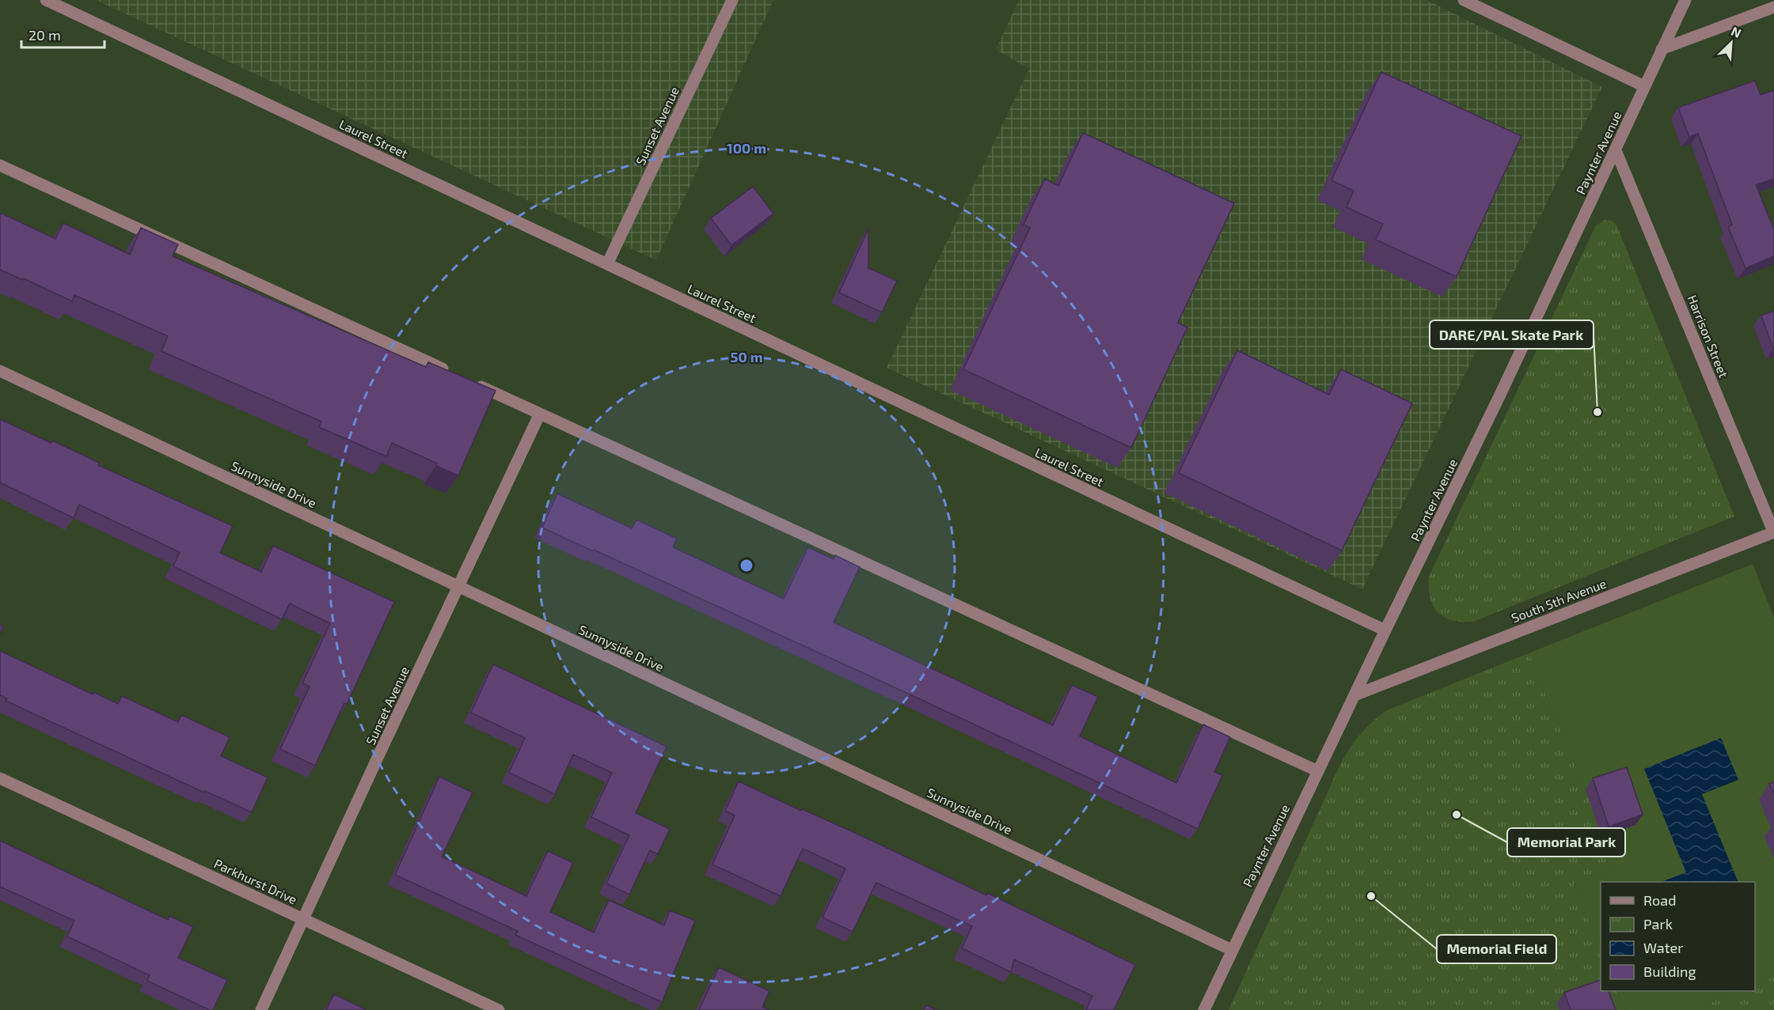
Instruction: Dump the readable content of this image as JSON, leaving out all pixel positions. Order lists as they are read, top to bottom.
{
  "streets": {
    "street": [
      "Sunset Avenue",
      "Laurel Street",
      "Paynter Avenue",
      "Harrison Street",
      "Sunnyside Drive",
      "South 5th Avenue",
      "Parkhurst Drive"
    ]
  },
  "crossings": [
    ["Sunset Avenue", "Laurel Street"],
    ["Sunset Avenue", "Sunnyside Drive"],
    ["Sunset Avenue", "Parkhurst Drive"],
    ["Laurel Street", "Paynter Avenue"],
    ["Paynter Avenue", "Harrison Street"],
    ["Paynter Avenue", "Sunnyside Drive"],
    ["Paynter Avenue", "South 5th Avenue"],
    ["Harrison Street", "South 5th Avenue"]
  ],
  "places": ["DARE/PAL Skate Park", "Memorial Park", "Memorial Field"],
  "legend": [
    "Road",
    "Park",
    "Water",
    "Building"
  ],
  "scale_bar": "20 m",
  "north": "top right",
  "rings": ["100 m", "50 m"]
}
